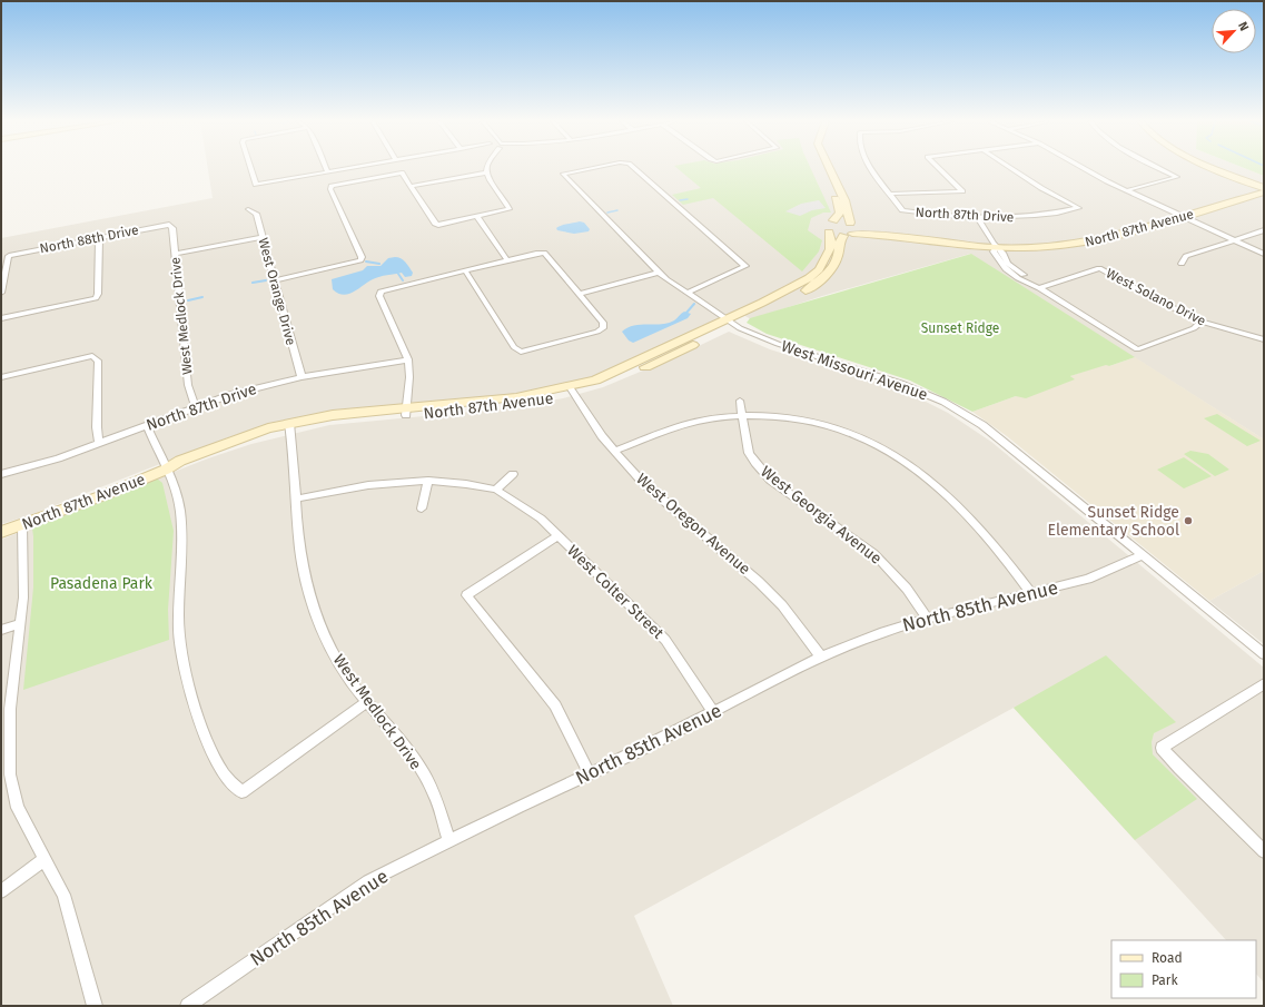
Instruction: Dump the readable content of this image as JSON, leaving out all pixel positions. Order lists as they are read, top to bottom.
{
  "streets": {
    "street": [
      "North 87th Drive",
      "North 87th Avenue",
      "North 88th Drive",
      "West Orange Drive",
      "West Solano Drive",
      "West Medlock Drive",
      "West Missouri Avenue",
      "West Georgia Avenue",
      "West Oregon Avenue",
      "West Colter Street",
      "North 85th Avenue"
    ]
  },
  "crossings": [
    ["North 87th Drive", "West Orange Drive"],
    ["North 87th Drive", "West Medlock Drive"],
    ["North 87th Avenue", "West Medlock Drive"],
    ["North 87th Avenue", "West Missouri Avenue"],
    ["North 87th Avenue", "West Oregon Avenue"],
    ["North 88th Drive", "West Medlock Drive"],
    ["West Medlock Drive", "North 85th Avenue"],
    ["West Missouri Avenue", "North 85th Avenue"],
    ["West Georgia Avenue", "North 85th Avenue"],
    ["West Oregon Avenue", "North 85th Avenue"],
    ["West Colter Street", "North 85th Avenue"]
  ],
  "parks": ["Sunset Ridge", "Pasadena Park"],
  "places": ["Sunset Ridge Elementary School"],
  "legend": ["Road", "Park"],
  "north": "top right"
}
